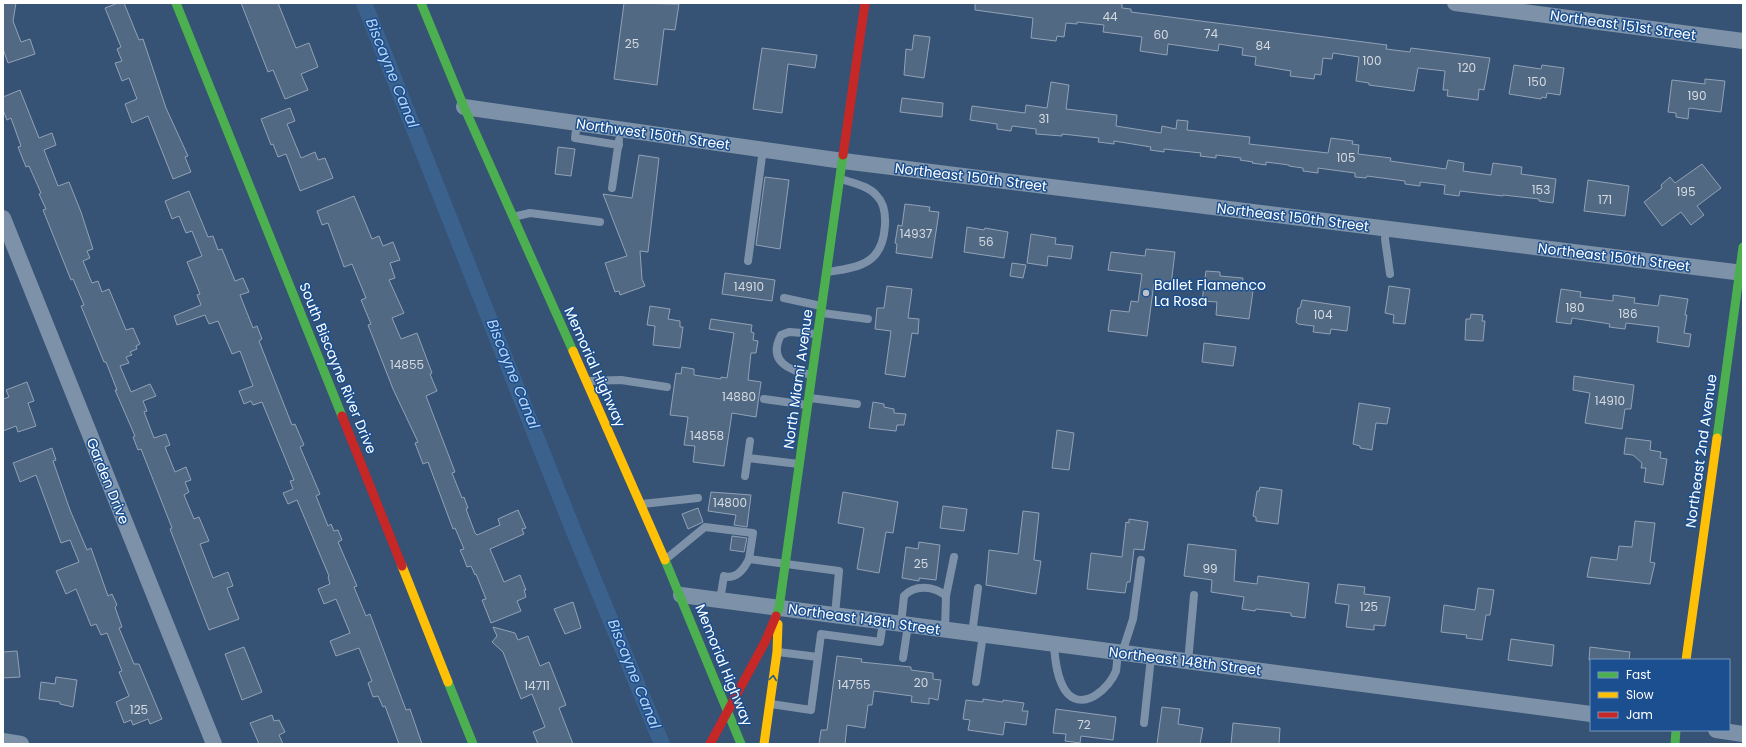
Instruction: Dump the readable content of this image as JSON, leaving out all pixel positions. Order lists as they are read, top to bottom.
{
  "streets": {
    "street": [
      "Northeast 151st Street",
      "Northwest 150th Street",
      "Northeast 150th Street",
      "Memorial Highway",
      "South Biscayne River Drive",
      "North Miami Avenue",
      "Northeast 2nd Avenue",
      "Garden Drive",
      "Northeast 148th Street"
    ]
  },
  "crossings": [
    ["Northwest 150th Street", "Northeast 150th Street"],
    ["Northwest 150th Street", "Memorial Highway"],
    ["Northwest 150th Street", "North Miami Avenue"],
    ["Northeast 150th Street", "North Miami Avenue"],
    ["Northeast 150th Street", "Northeast 2nd Avenue"],
    ["Memorial Highway", "North Miami Avenue"],
    ["Memorial Highway", "Northeast 148th Street"],
    ["North Miami Avenue", "Northeast 148th Street"]
  ],
  "water": ["Biscayne Canal"],
  "places": ["Ballet Flamenco La Rosa"],
  "house_numbers": [
    "44",
    "74",
    "60",
    "25",
    "84",
    "100",
    "120",
    "150",
    "190",
    "31",
    "105",
    "153",
    "195",
    "171",
    "14937",
    "56",
    "14910",
    "180",
    "186",
    "104",
    "14855",
    "14880",
    "14910",
    "14858",
    "14800",
    "25",
    "99",
    "125",
    "20",
    "14755",
    "14711",
    "125",
    "72"
  ],
  "legend": ["Fast", "Slow", "Jam"]
}
